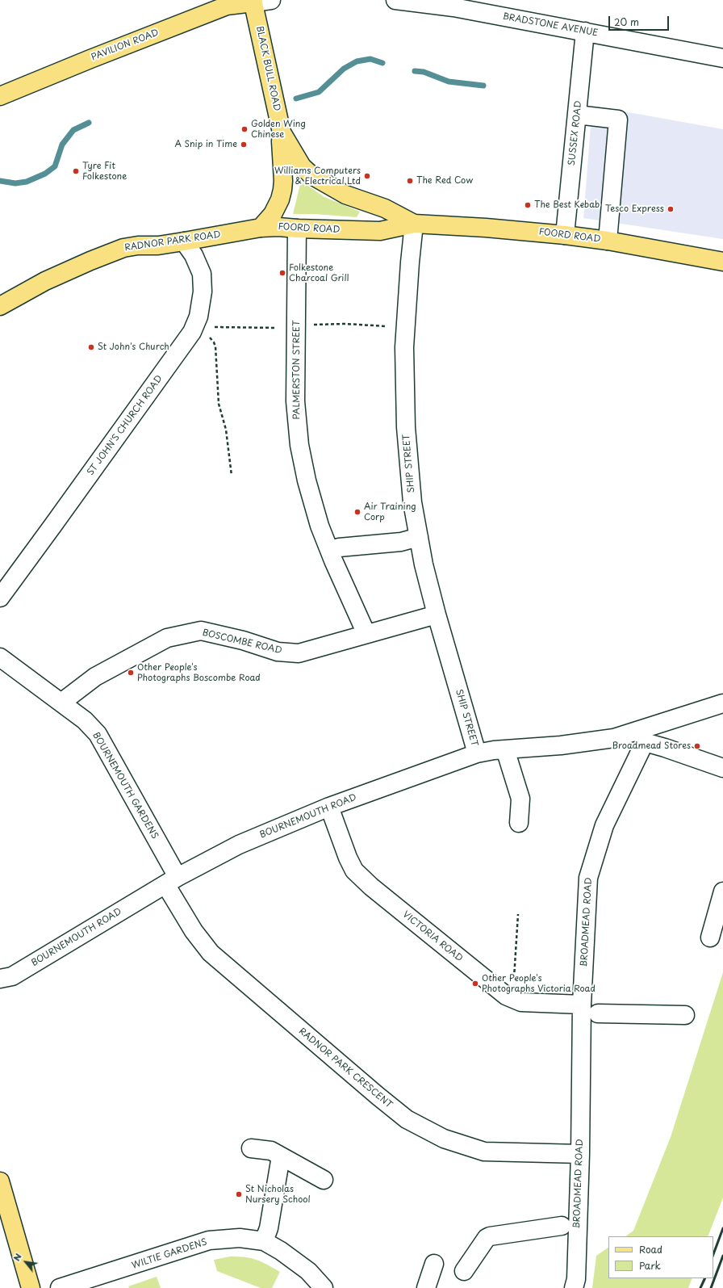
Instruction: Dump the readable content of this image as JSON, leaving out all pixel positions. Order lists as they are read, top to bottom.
{
  "streets": {
    "main road": [
      "PAVILION ROAD",
      "BLACK BULL ROAD",
      "FOORD ROAD",
      "RADNOR PARK ROAD"
    ],
    "street": [
      "BRADSTONE AVENUE",
      "SUSSEX ROAD",
      "PALMERSTON STREET",
      "ST JOHN'S CHURCH ROAD",
      "SHIP STREET",
      "BOSCOMBE ROAD",
      "BOURNEMOUTH GARDENS",
      "BOURNEMOUTH ROAD",
      "BROADMEAD ROAD",
      "VICTORIA ROAD",
      "RADNOR PARK CRESCENT",
      "WILTIE GARDENS"
    ]
  },
  "crossings": [
    ["BRADSTONE AVENUE", "SUSSEX ROAD"],
    ["PAVILION ROAD", "BLACK BULL ROAD"],
    ["BLACK BULL ROAD", "FOORD ROAD"],
    ["BLACK BULL ROAD", "RADNOR PARK ROAD"],
    ["SUSSEX ROAD", "FOORD ROAD"],
    ["FOORD ROAD", "RADNOR PARK ROAD"],
    ["FOORD ROAD", "PALMERSTON STREET"],
    ["FOORD ROAD", "SHIP STREET"],
    ["RADNOR PARK ROAD", "ST JOHN'S CHURCH ROAD"],
    ["PALMERSTON STREET", "BOSCOMBE ROAD"],
    ["SHIP STREET", "BOSCOMBE ROAD"],
    ["SHIP STREET", "BOURNEMOUTH ROAD"],
    ["BOSCOMBE ROAD", "BOURNEMOUTH GARDENS"],
    ["BOURNEMOUTH GARDENS", "BOURNEMOUTH ROAD"],
    ["BOURNEMOUTH GARDENS", "RADNOR PARK CRESCENT"],
    ["BOURNEMOUTH ROAD", "BROADMEAD ROAD"],
    ["BOURNEMOUTH ROAD", "VICTORIA ROAD"],
    ["BOURNEMOUTH ROAD", "RADNOR PARK CRESCENT"],
    ["BROADMEAD ROAD", "VICTORIA ROAD"],
    ["BROADMEAD ROAD", "RADNOR PARK CRESCENT"]
  ],
  "places": [
    "Golden Wing Chinese",
    "A Snip in Time",
    "Tyre Fit Folkestone",
    "Williams Computers & Electrical Ltd",
    "The Red Cow",
    "The Best Kebab",
    "Tesco Express",
    "Folkestone Charcoal Grill",
    "St John's Church",
    "Air Training Corp",
    "Other People's Photographs Boscombe Road",
    "Broadmead Stores",
    "Other People's Photographs Victoria Road",
    "St Nicholas Nursery School"
  ],
  "legend": ["Road", "Park"],
  "scale_bar": "20 m",
  "north": "top left"
}
